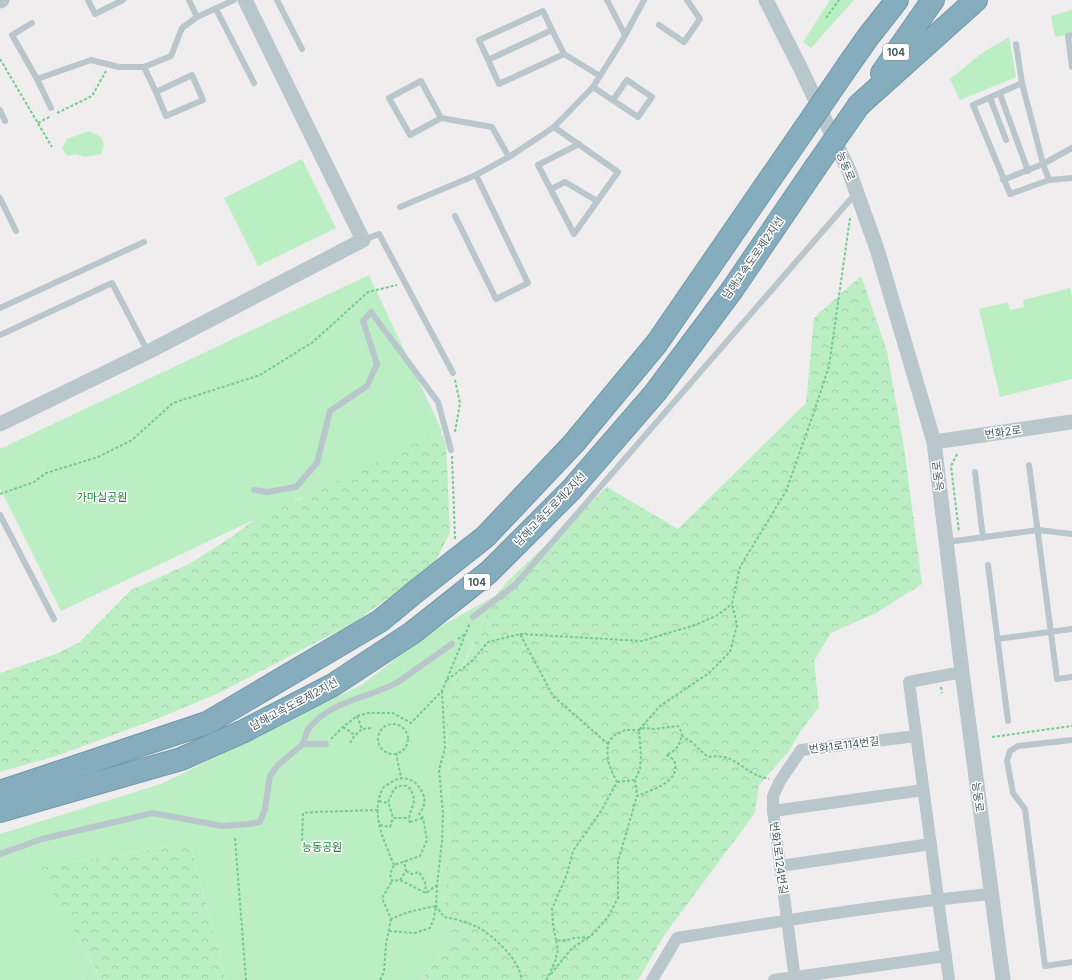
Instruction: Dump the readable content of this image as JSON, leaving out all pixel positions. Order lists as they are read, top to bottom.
{
  "streets": {
    "highway": ["104", "남해고속도로제2지선"],
    "street": [
      "능동로",
      "번화2로",
      "번화1로114번길",
      "번화1로124번길"
    ]
  },
  "crossings": [
    ["능동로", "번화2로"],
    ["번화1로114번길", "번화1로124번길"]
  ],
  "parks": ["가마실공원", "능동공원"]
}
